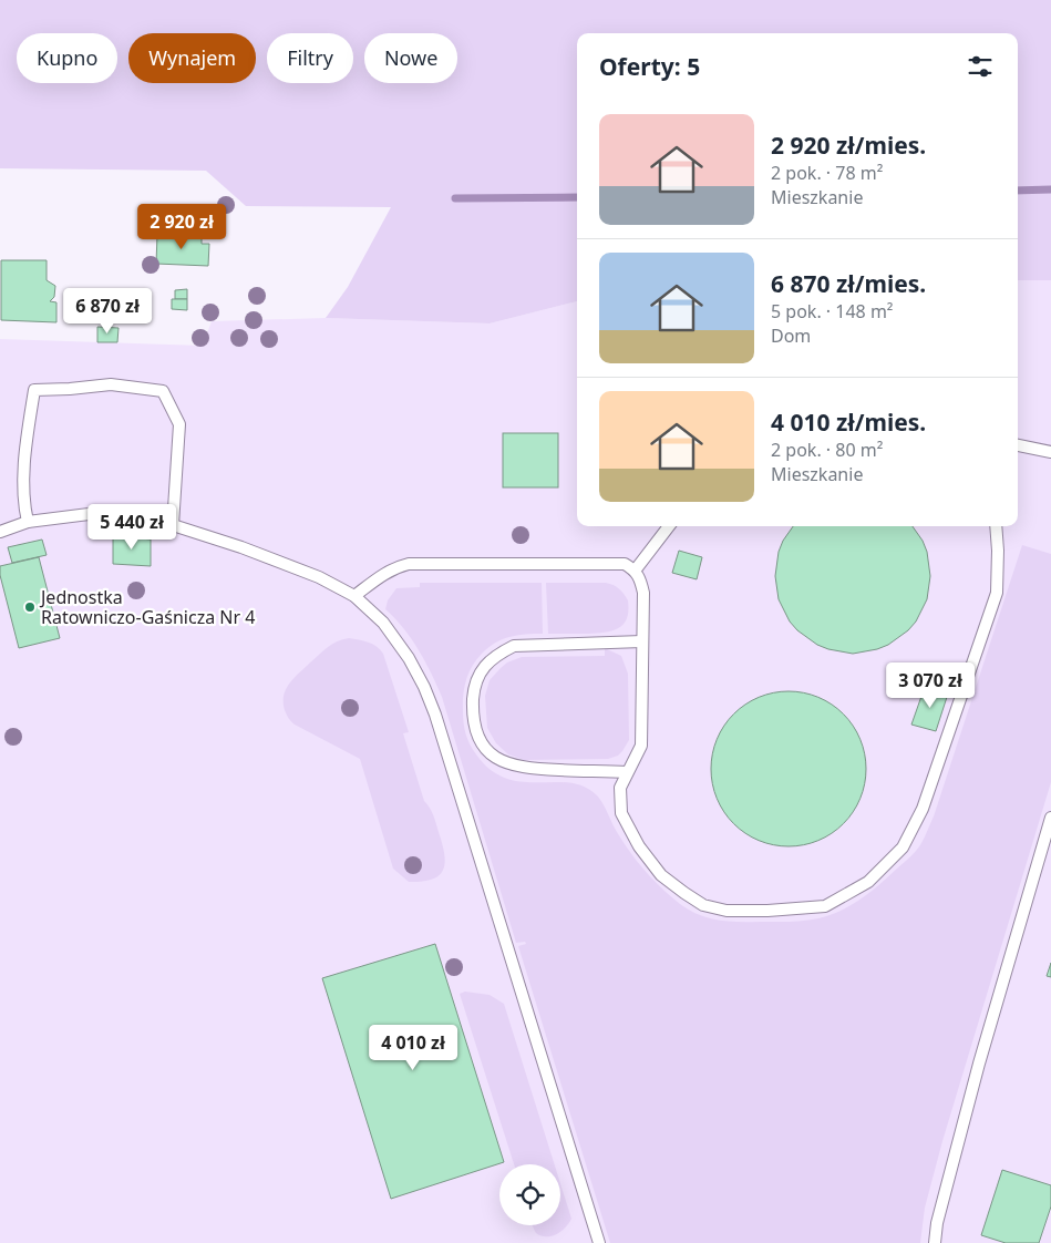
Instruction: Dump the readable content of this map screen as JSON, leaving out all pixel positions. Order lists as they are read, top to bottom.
{
  "places": ["Jednostka Ratowniczo-Gaśnicza Nr 4"],
  "page": {
    "chip": [
      "Kupno",
      "Wynajem",
      "Filtry",
      "Nowe"
    ],
    "heading": "Oferty: 5",
    "list": [
      {
        "name": "2 920 zł/mies.",
        "note": "2 pok. · 78 m² · Mieszkanie"
      },
      {
        "name": "6 870 zł/mies.",
        "note": "5 pok. · 148 m² · Dom"
      },
      {
        "name": "4 010 zł/mies.",
        "note": "2 pok. · 80 m² · Mieszkanie"
      }
    ],
    "price": [
      "2 920 zł",
      "6 870 zł",
      "5 440 zł",
      "3 070 zł",
      "4 010 zł"
    ]
  }
}
